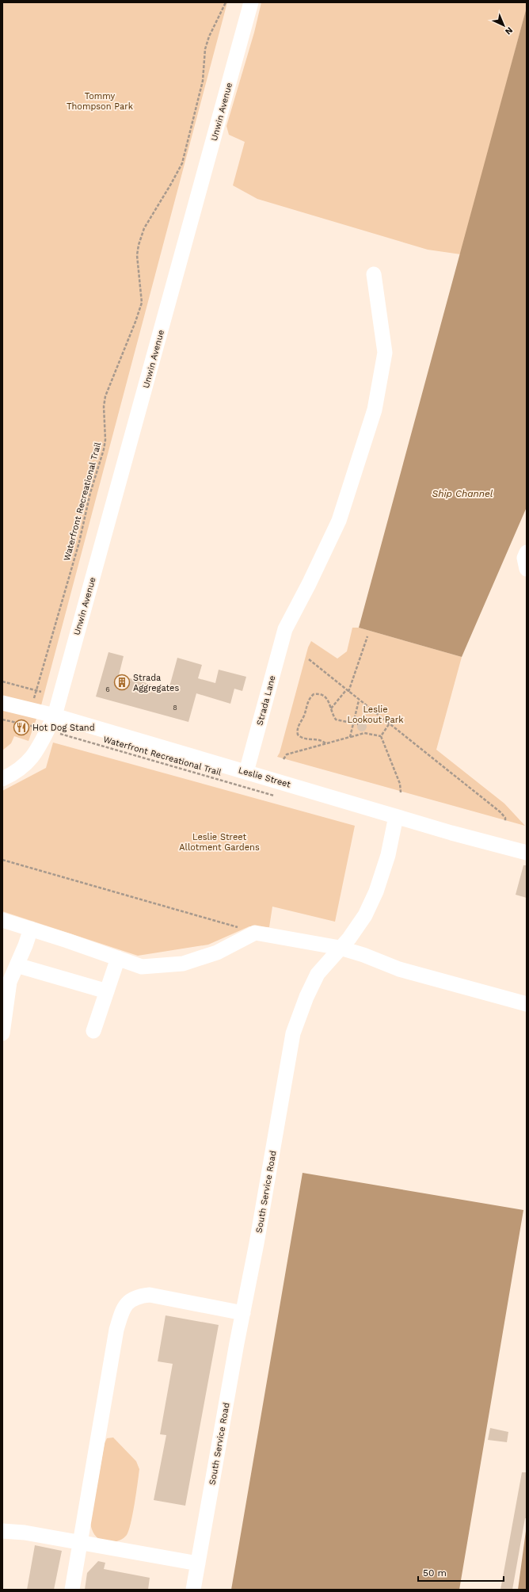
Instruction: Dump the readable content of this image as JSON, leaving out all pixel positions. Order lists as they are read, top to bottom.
{
  "streets": {
    "street": [
      "Unwin Avenue",
      "Strada Lane",
      "Leslie Street",
      "South Service Road"
    ],
    "path": ["Waterfront Recreational Trail"]
  },
  "crossings": [
    ["Unwin Avenue", "Leslie Street"],
    ["Strada Lane", "Leslie Street"],
    ["Leslie Street", "South Service Road"]
  ],
  "water": ["Ship Channel"],
  "parks": ["Tommy Thompson Park", "Leslie Lookout Park", "Leslie Street Allotment Gardens"],
  "places": {
    "building": ["Strada Aggregates"],
    "restaurant": ["Hot Dog Stand"]
  },
  "house_numbers": ["6", "8"],
  "scale_bar": "50 m",
  "north": "bottom right"
}
